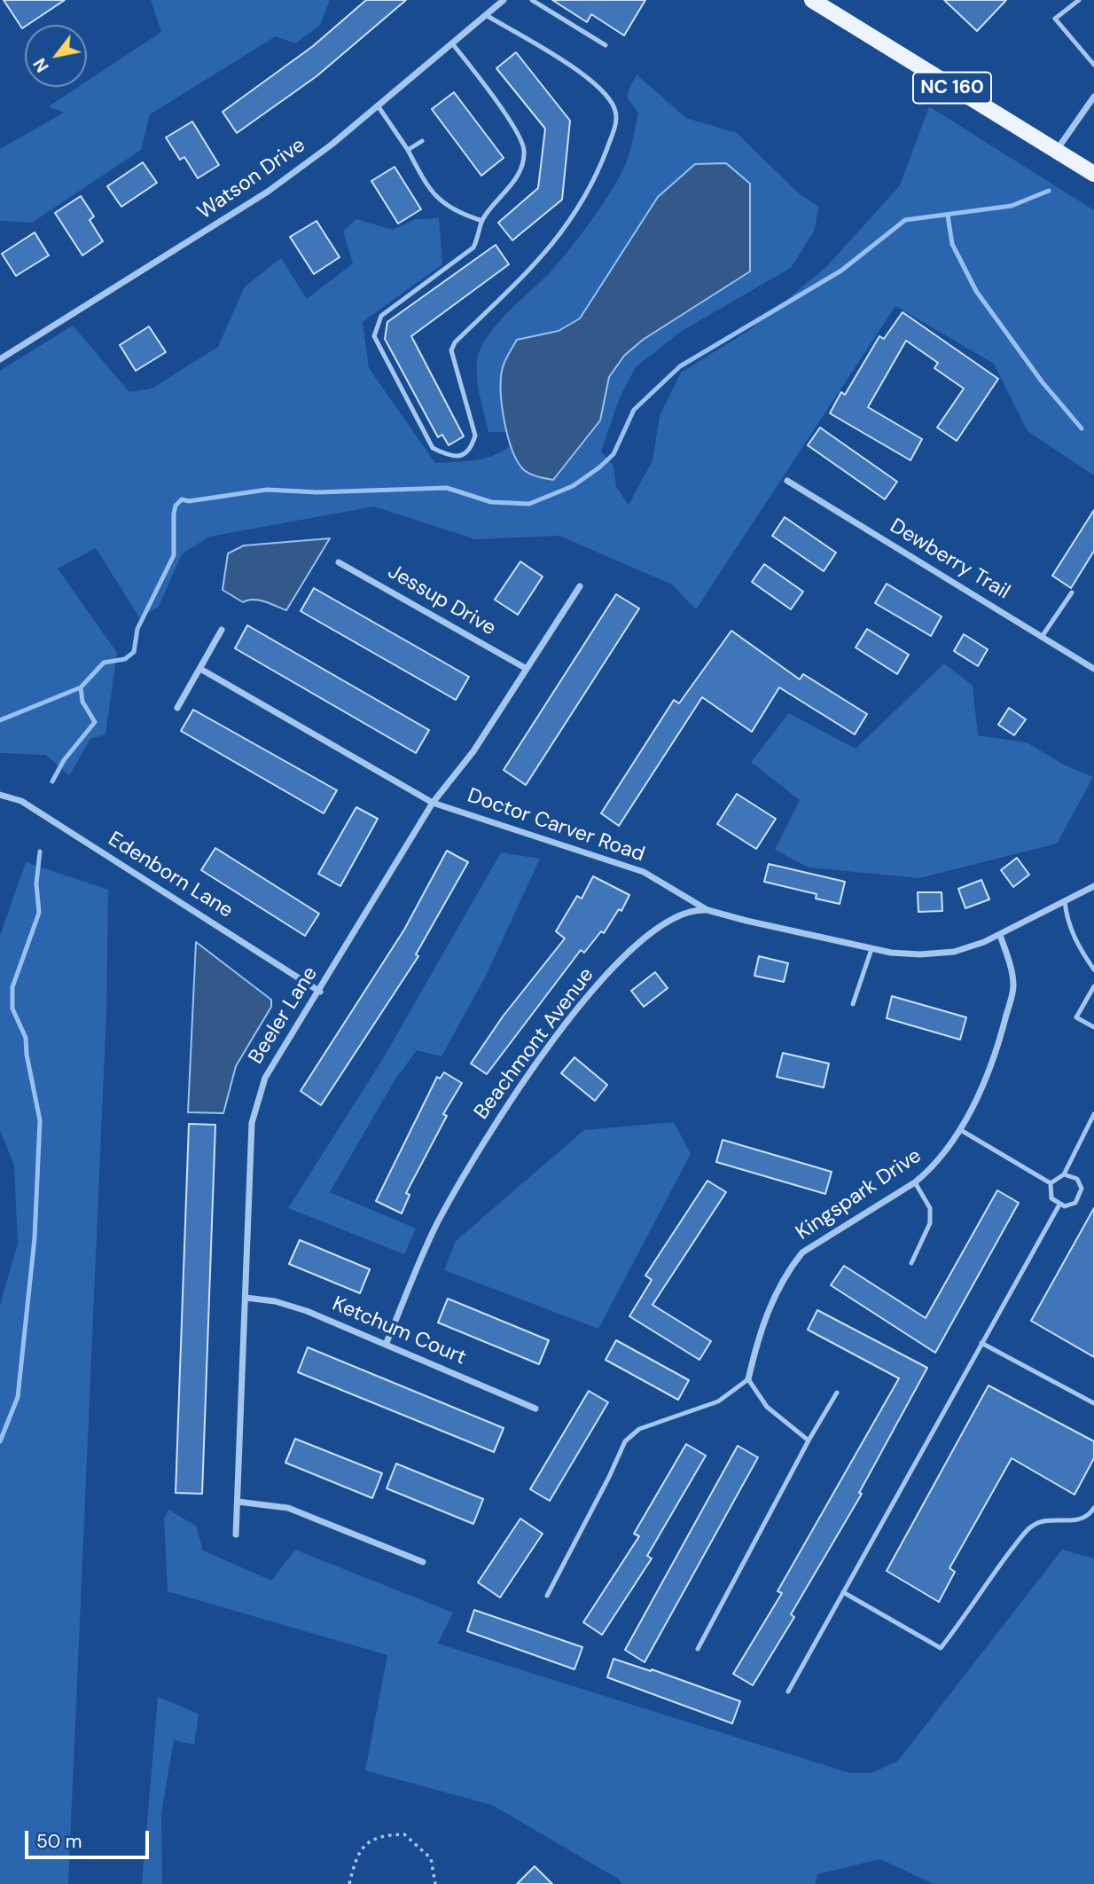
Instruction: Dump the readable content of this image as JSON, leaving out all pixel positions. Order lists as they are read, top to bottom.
{
  "streets": {
    "main road": ["NC 160"],
    "street": [
      "Watson Drive",
      "Dewberry Trail",
      "Jessup Drive",
      "Doctor Carver Road",
      "Edenborn Lane",
      "Beeler Lane",
      "Beachmont Avenue",
      "Kingspark Drive",
      "Ketchum Court"
    ]
  },
  "crossings": [
    ["Jessup Drive", "Beeler Lane"],
    ["Doctor Carver Road", "Beeler Lane"],
    ["Doctor Carver Road", "Beachmont Avenue"],
    ["Doctor Carver Road", "Kingspark Drive"],
    ["Edenborn Lane", "Beeler Lane"],
    ["Beeler Lane", "Ketchum Court"],
    ["Beachmont Avenue", "Ketchum Court"]
  ],
  "scale_bar": "50 m",
  "north": "bottom left"
}
